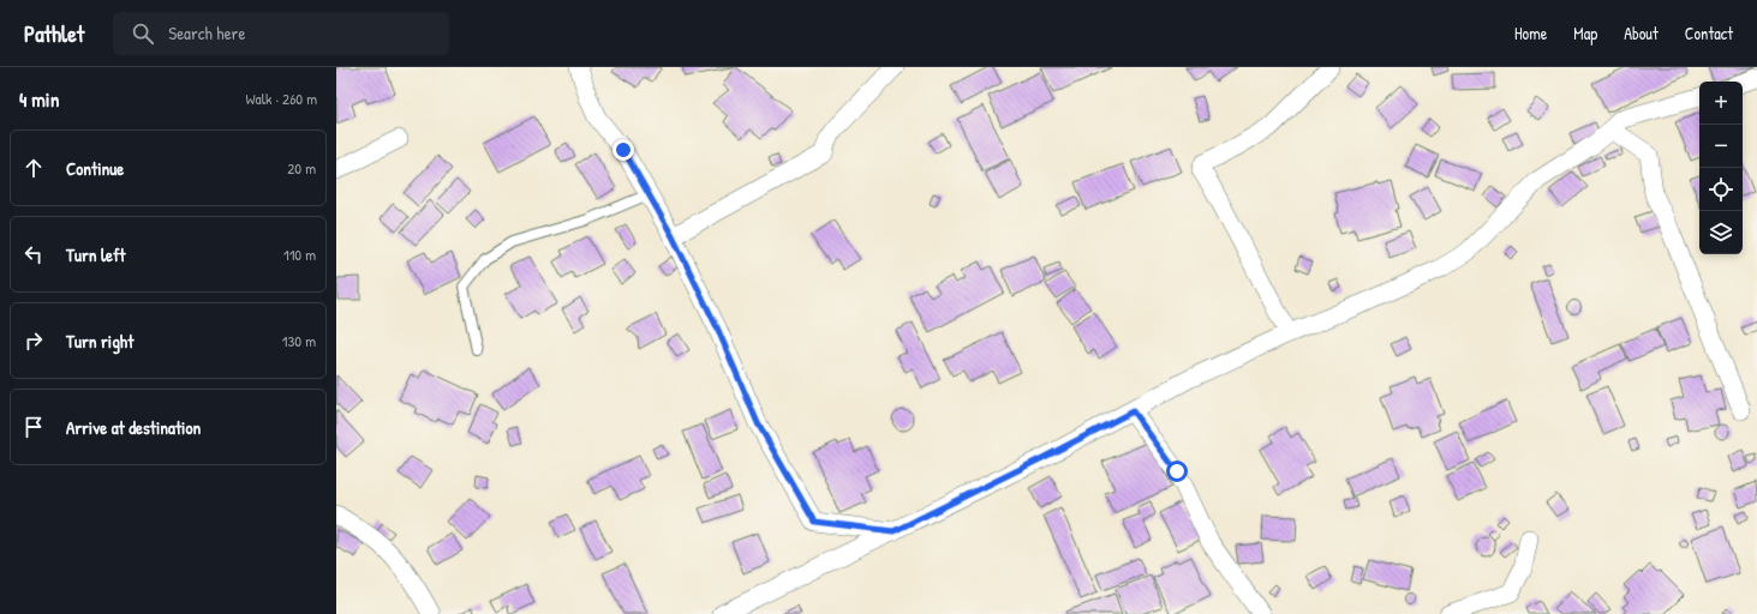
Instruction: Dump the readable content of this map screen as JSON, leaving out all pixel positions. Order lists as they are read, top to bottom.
{
  "page": {
    "header": "Pathlet",
    "search": "Search here",
    "nav": [
      "Home",
      "Map",
      "About",
      "Contact"
    ],
    "heading": ["4 min", "Walk · 260 m"],
    "map_buttons": ["+", "−"],
    "list": [
      ["Continue", "20 m"],
      ["Turn left", "110 m"],
      ["Turn right", "130 m"],
      "Arrive at destination"
    ]
  }
}
